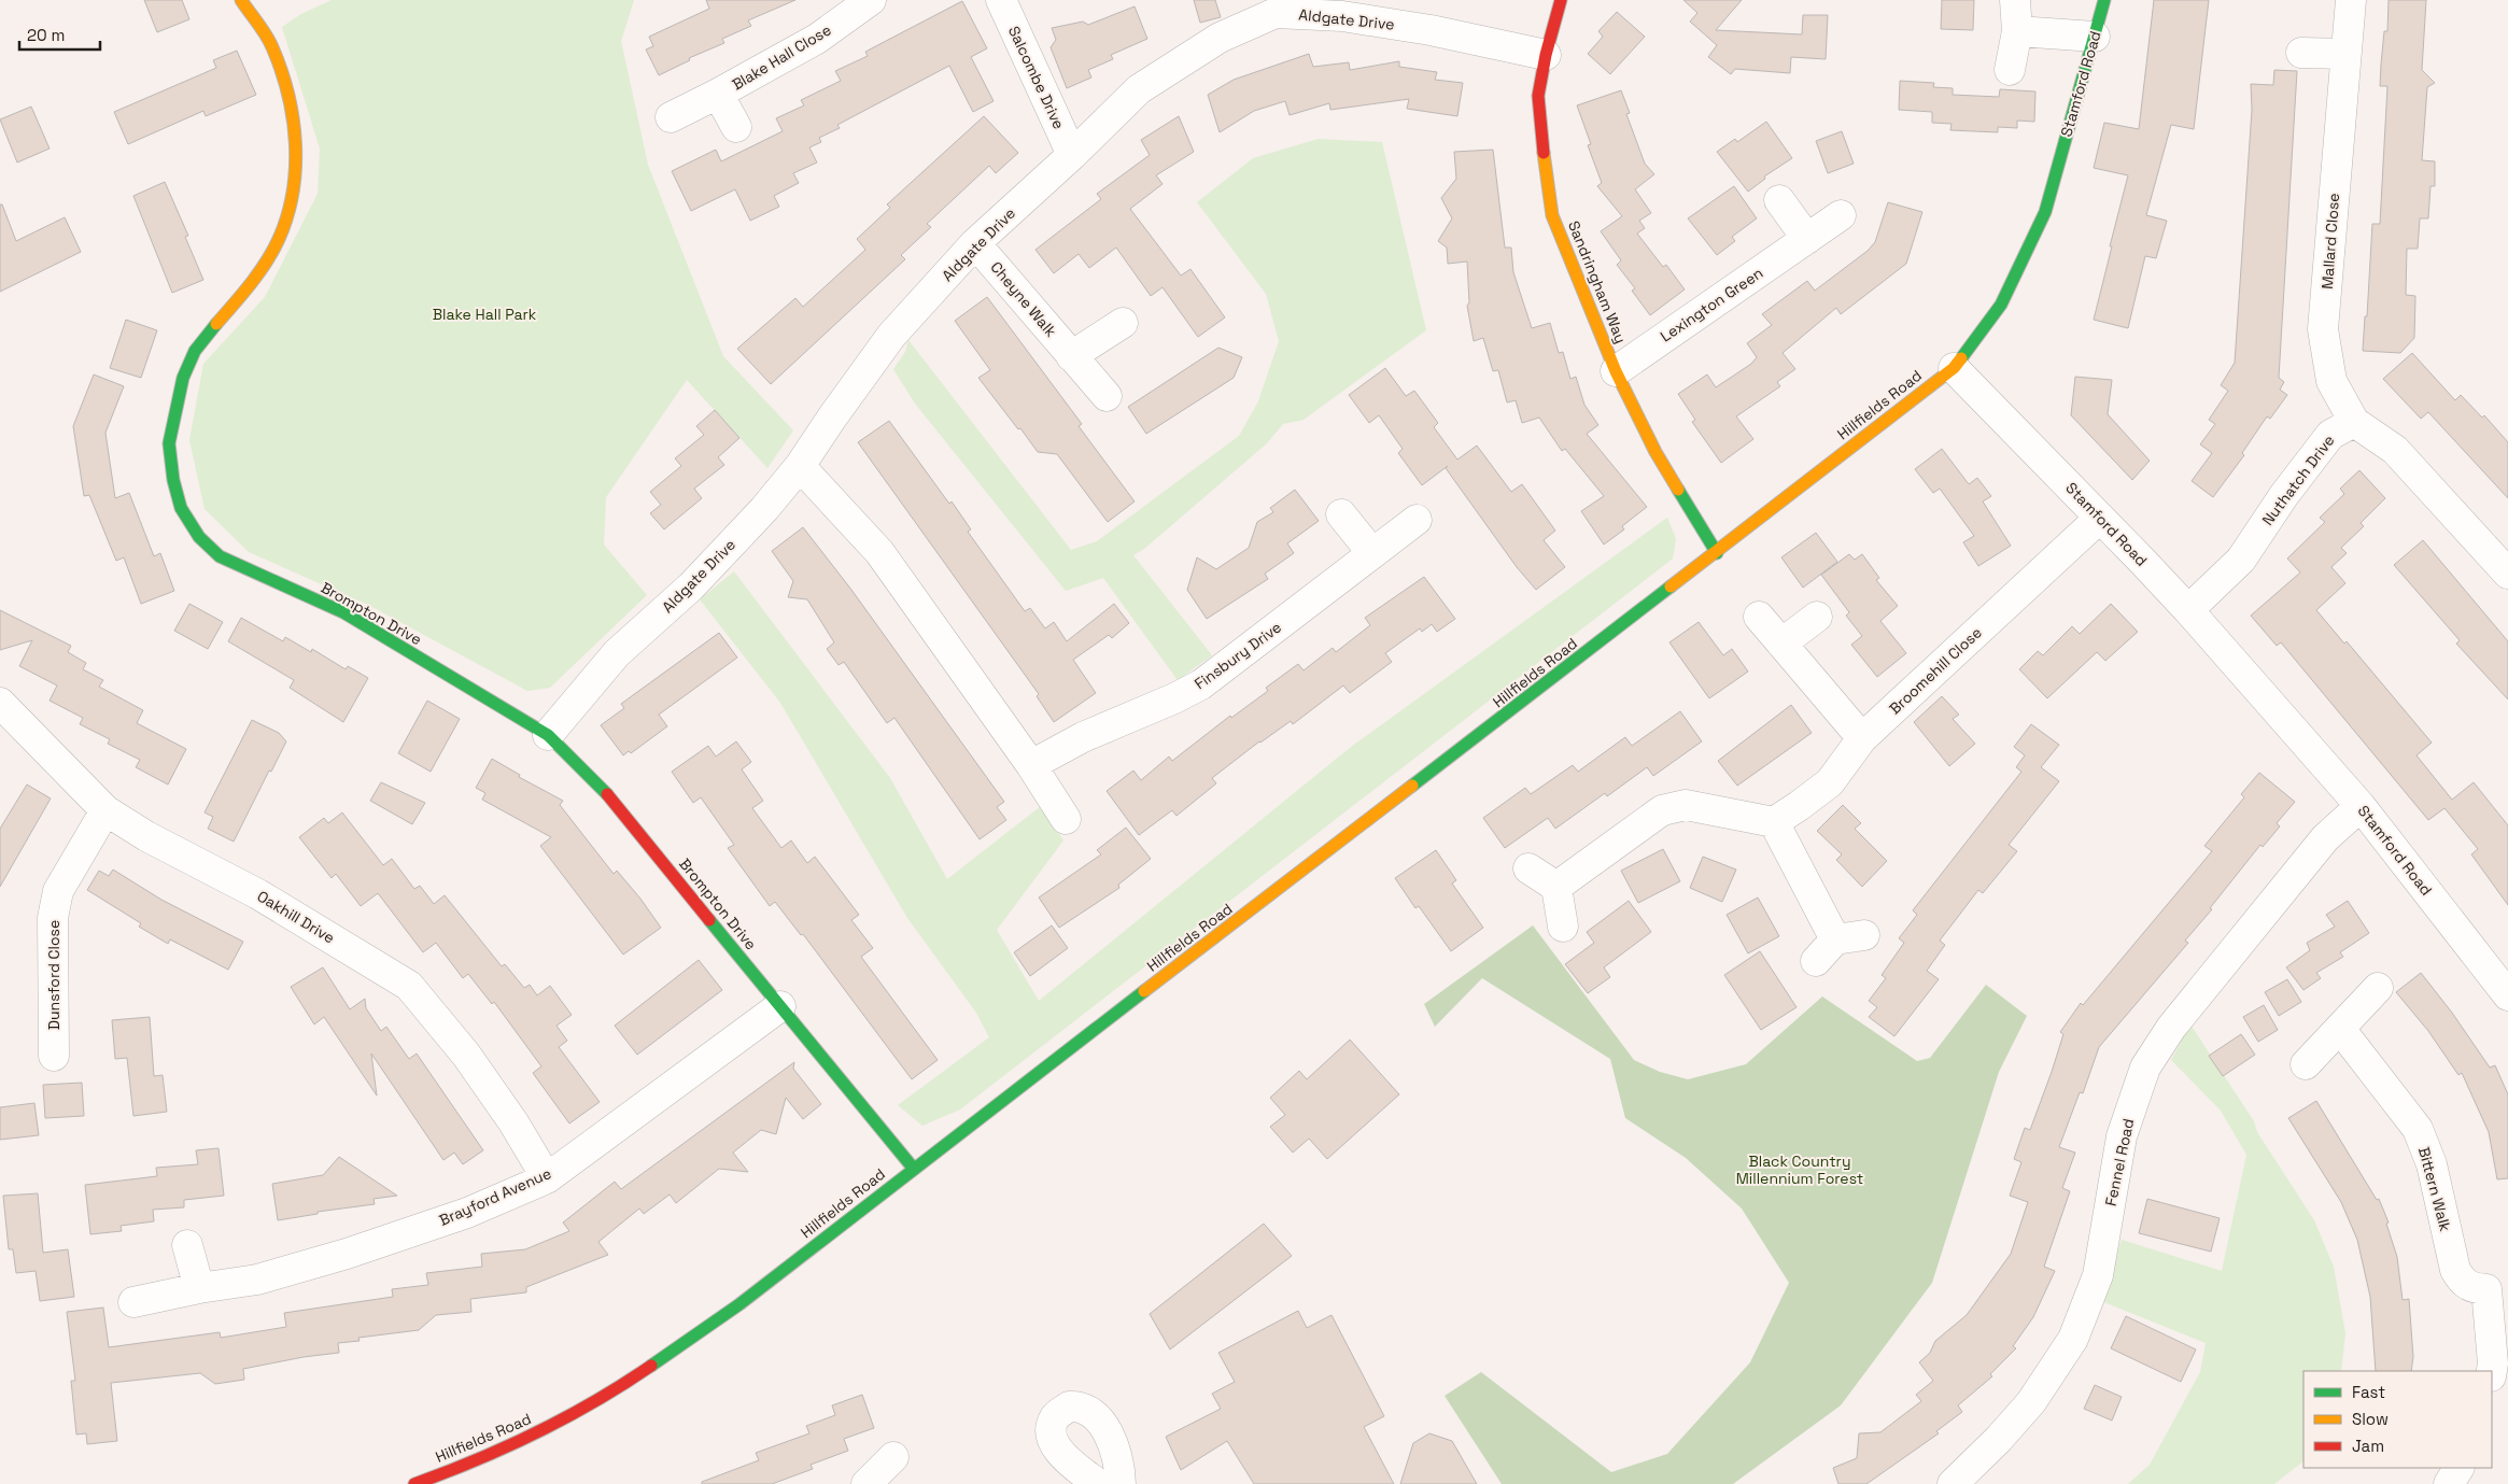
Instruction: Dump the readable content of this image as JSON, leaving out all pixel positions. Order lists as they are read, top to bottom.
{
  "streets": {
    "street": [
      "Aldgate Drive",
      "Blake Hall Close",
      "Salcombe Drive",
      "Stamford Road",
      "Mallard Close",
      "Sandringham Way",
      "Cheyne Walk",
      "Lexington Green",
      "Hillfields Road",
      "Nuthatch Drive",
      "Brompton Drive",
      "Finsbury Drive",
      "Broomehill Close",
      "Oakhill Drive",
      "Dunsford Close",
      "Fennel Road",
      "Bittern Walk",
      "Brayford Avenue"
    ]
  },
  "crossings": [
    ["Aldgate Drive", "Salcombe Drive"],
    ["Aldgate Drive", "Sandringham Way"],
    ["Aldgate Drive", "Cheyne Walk"],
    ["Aldgate Drive", "Brompton Drive"],
    ["Stamford Road", "Hillfields Road"],
    ["Stamford Road", "Nuthatch Drive"],
    ["Stamford Road", "Broomehill Close"],
    ["Stamford Road", "Fennel Road"],
    ["Mallard Close", "Nuthatch Drive"],
    ["Sandringham Way", "Lexington Green"],
    ["Sandringham Way", "Hillfields Road"],
    ["Hillfields Road", "Brompton Drive"],
    ["Brompton Drive", "Brayford Avenue"],
    ["Oakhill Drive", "Dunsford Close"],
    ["Oakhill Drive", "Brayford Avenue"]
  ],
  "parks": ["Blake Hall Park", "Black Country Millennium Forest"],
  "legend": ["Fast", "Slow", "Jam"],
  "scale_bar": "20 m"
}
